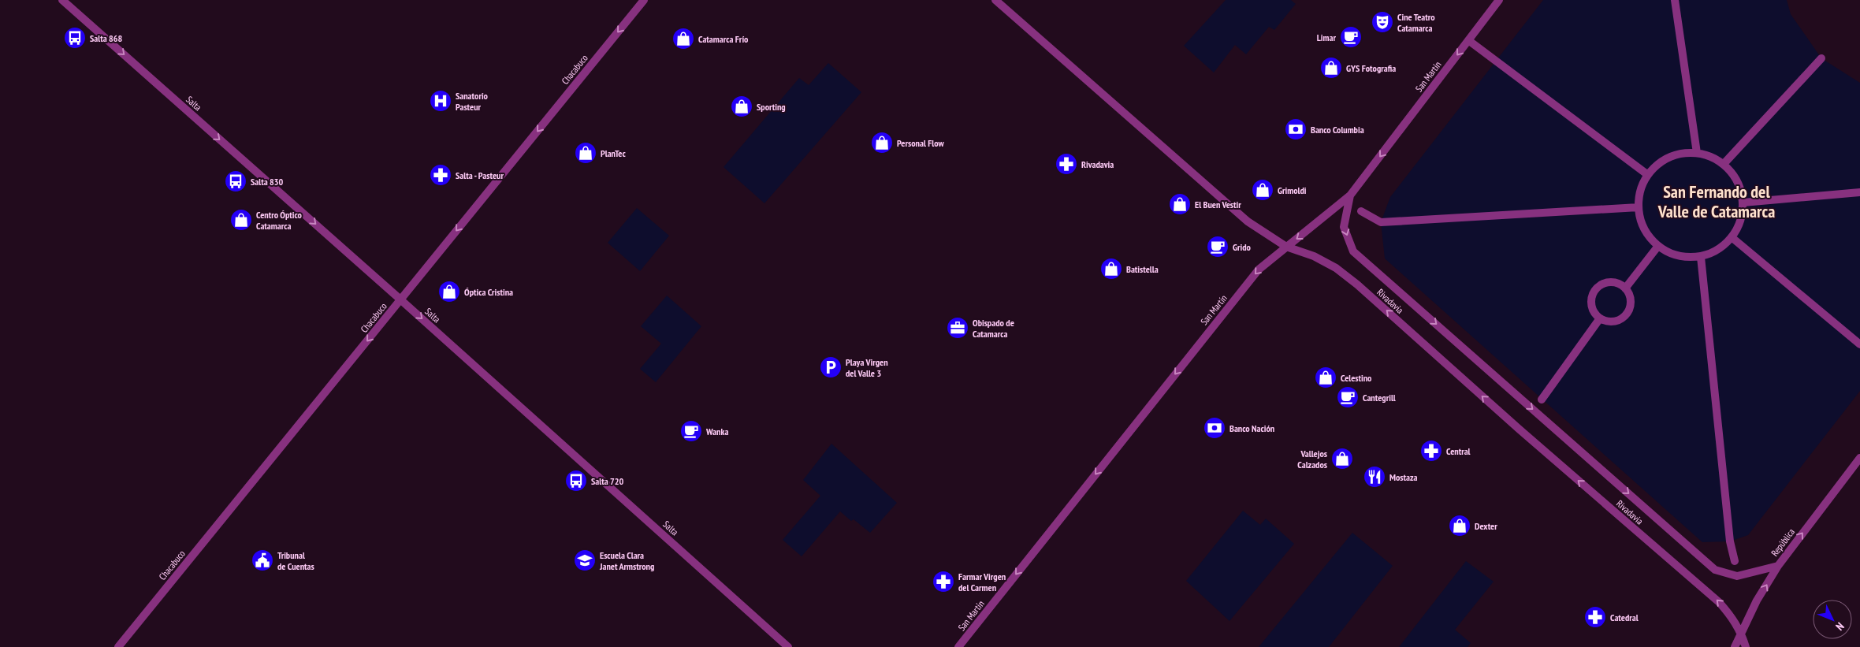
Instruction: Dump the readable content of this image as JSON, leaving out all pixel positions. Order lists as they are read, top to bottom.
{
  "streets": {
    "street": [
      "Chacabuco",
      "San Martín",
      "Salta",
      "Rivadavia",
      "República"
    ]
  },
  "crossings": [
    ["Chacabuco", "Salta"],
    ["San Martín", "Rivadavia"],
    ["Rivadavia", "República"]
  ],
  "one_way": [
    "Chacabuco",
    "San Martín",
    "Salta",
    "República"
  ],
  "districts": ["San Fernando del Valle de Catamarca"],
  "places": {
    "theatre": ["Cine Teatro Catamarca"],
    "cafe": [
      "Limar",
      "Grido",
      "Cantegrill",
      "Wanka"
    ],
    "bus stop": ["Salta 868", "Salta 830", "Salta 720"],
    "shop": [
      "Catamarca Frío",
      "GYS Fotografia",
      "Sporting",
      "Personal Flow",
      "PlanTec",
      "Grimoldi",
      "El Buen Vestir",
      "Centro Óptico Catamarca",
      "Batistella",
      "Óptica Cristina",
      "Celestino",
      "Vallejos Calzados",
      "Dexter"
    ],
    "hospital": ["Sanatorio Pasteur"],
    "bank": ["Banco Columbia", "Banco Nación"],
    "pharmacy": [
      "Rivadavia",
      "Salta - Pasteur",
      "Central",
      "Farmar Virgen del Carmen",
      "Catedral"
    ],
    "office": ["Obispado de Catamarca"],
    "parking": ["Playa Virgen del Valle 3"],
    "restaurant": ["Mostaza"],
    "public building": ["Tribunal de Cuentas"],
    "school or university": ["Escuela Clara Janet Armstrong"]
  },
  "north": "bottom right"
}
